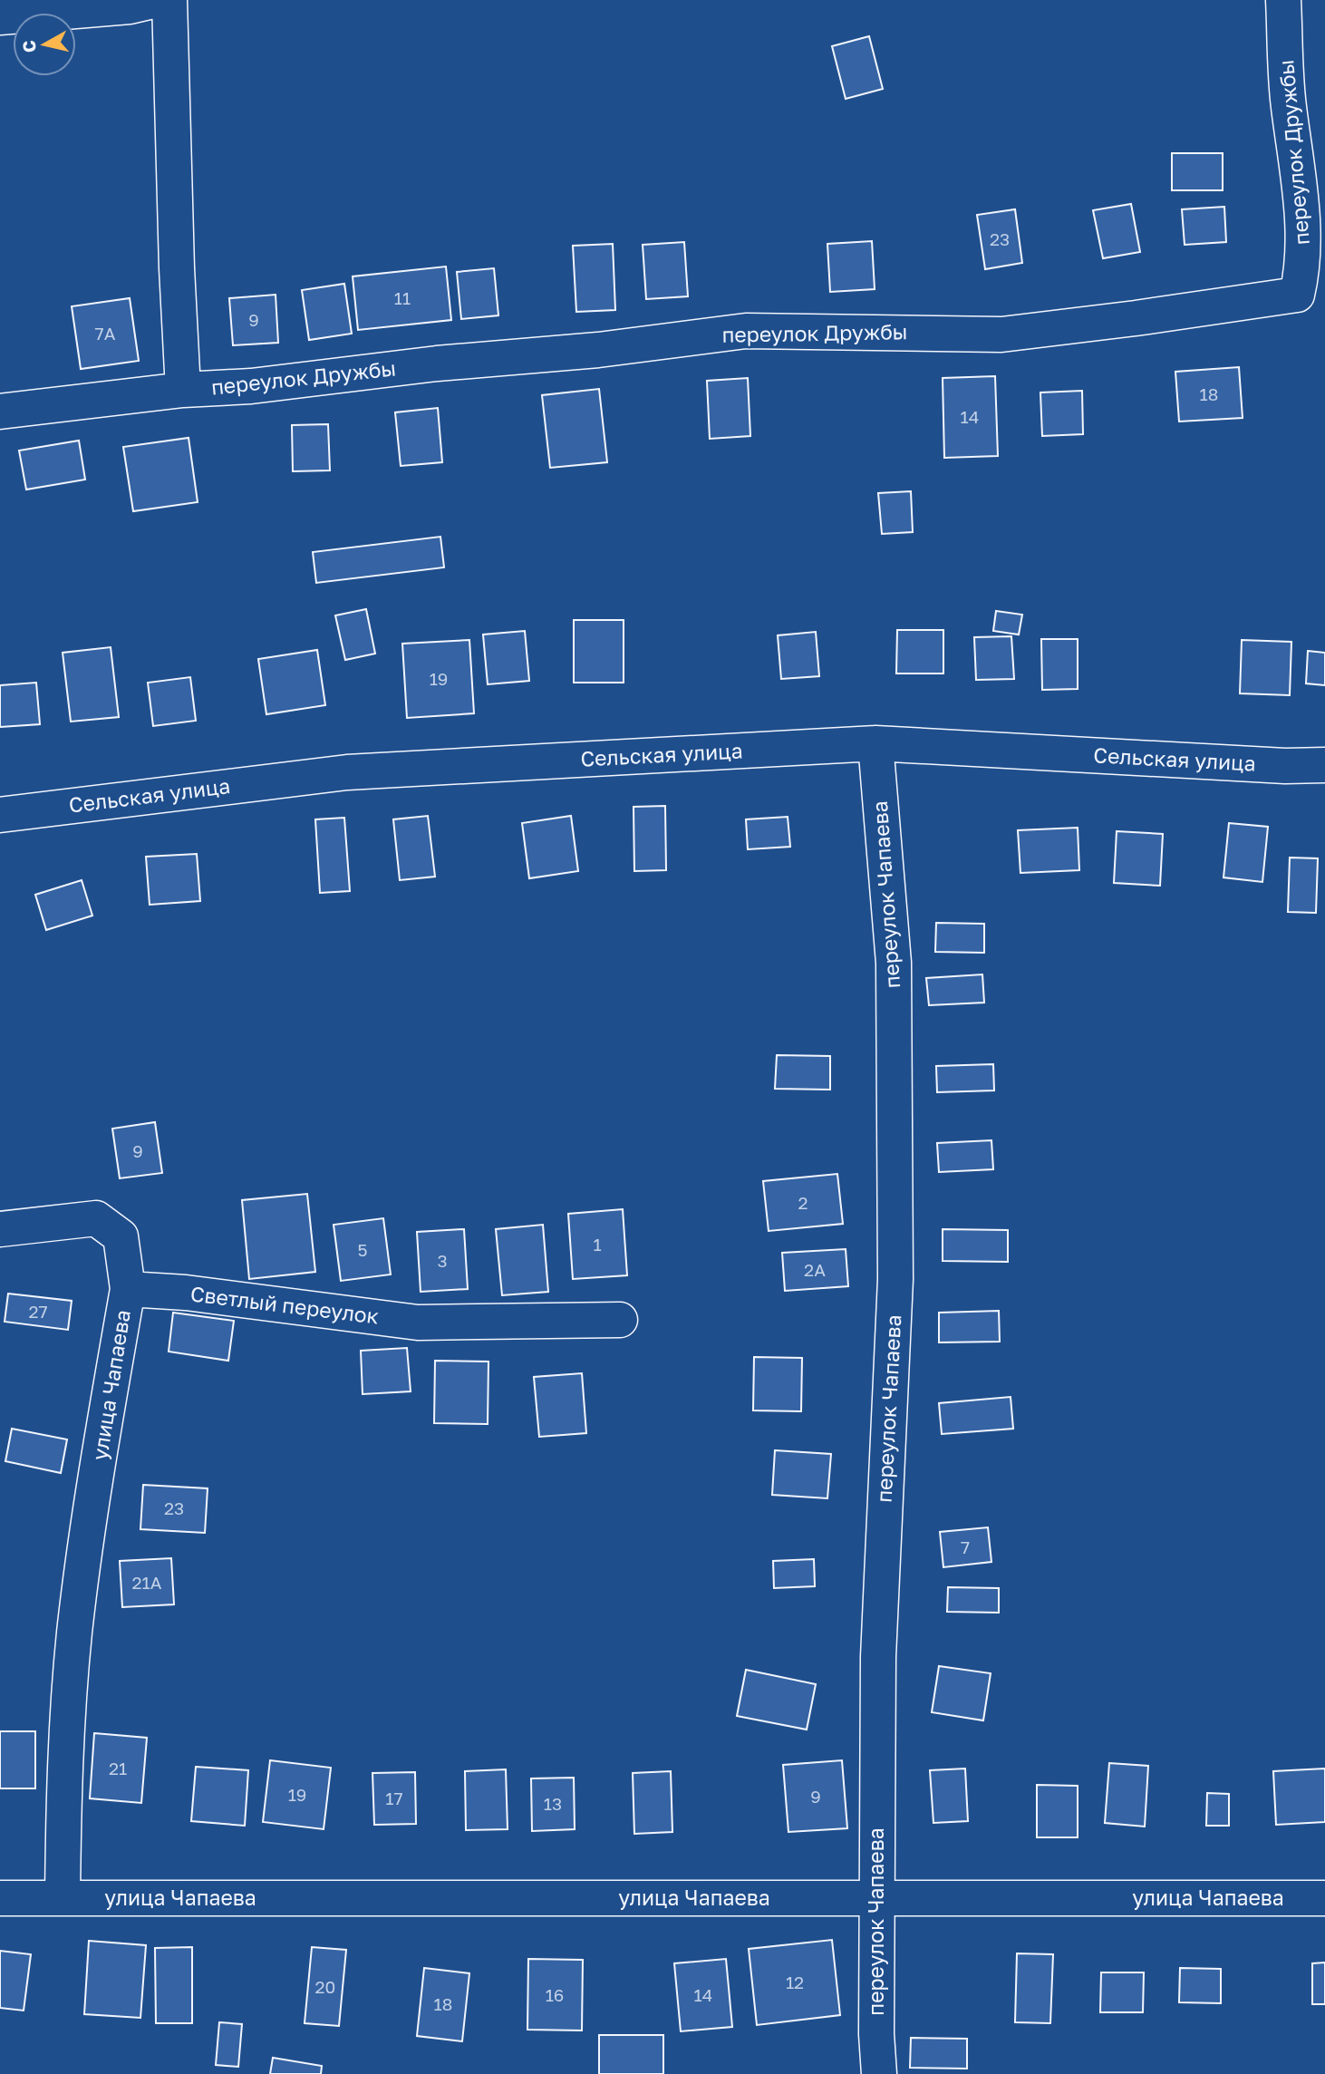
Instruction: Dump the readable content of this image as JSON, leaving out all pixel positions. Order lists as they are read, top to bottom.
{
  "streets": {
    "street": [
      "переулок Дружбы",
      "Сельская улица",
      "переулок Чапаева",
      "Светлый переулок",
      "улица Чапаева"
    ]
  },
  "crossings": [
    ["Сельская улица", "переулок Чапаева"],
    ["переулок Чапаева", "улица Чапаева"],
    ["Светлый переулок", "улица Чапаева"]
  ],
  "house_numbers": [
    "23",
    "11",
    "9",
    "7А",
    "18",
    "14",
    "19",
    "9",
    "2",
    "1",
    "5",
    "3",
    "2А",
    "27",
    "23",
    "7",
    "21А",
    "21",
    "19",
    "9",
    "17",
    "13",
    "12",
    "20",
    "16",
    "14",
    "18"
  ],
  "north": "left"
}
